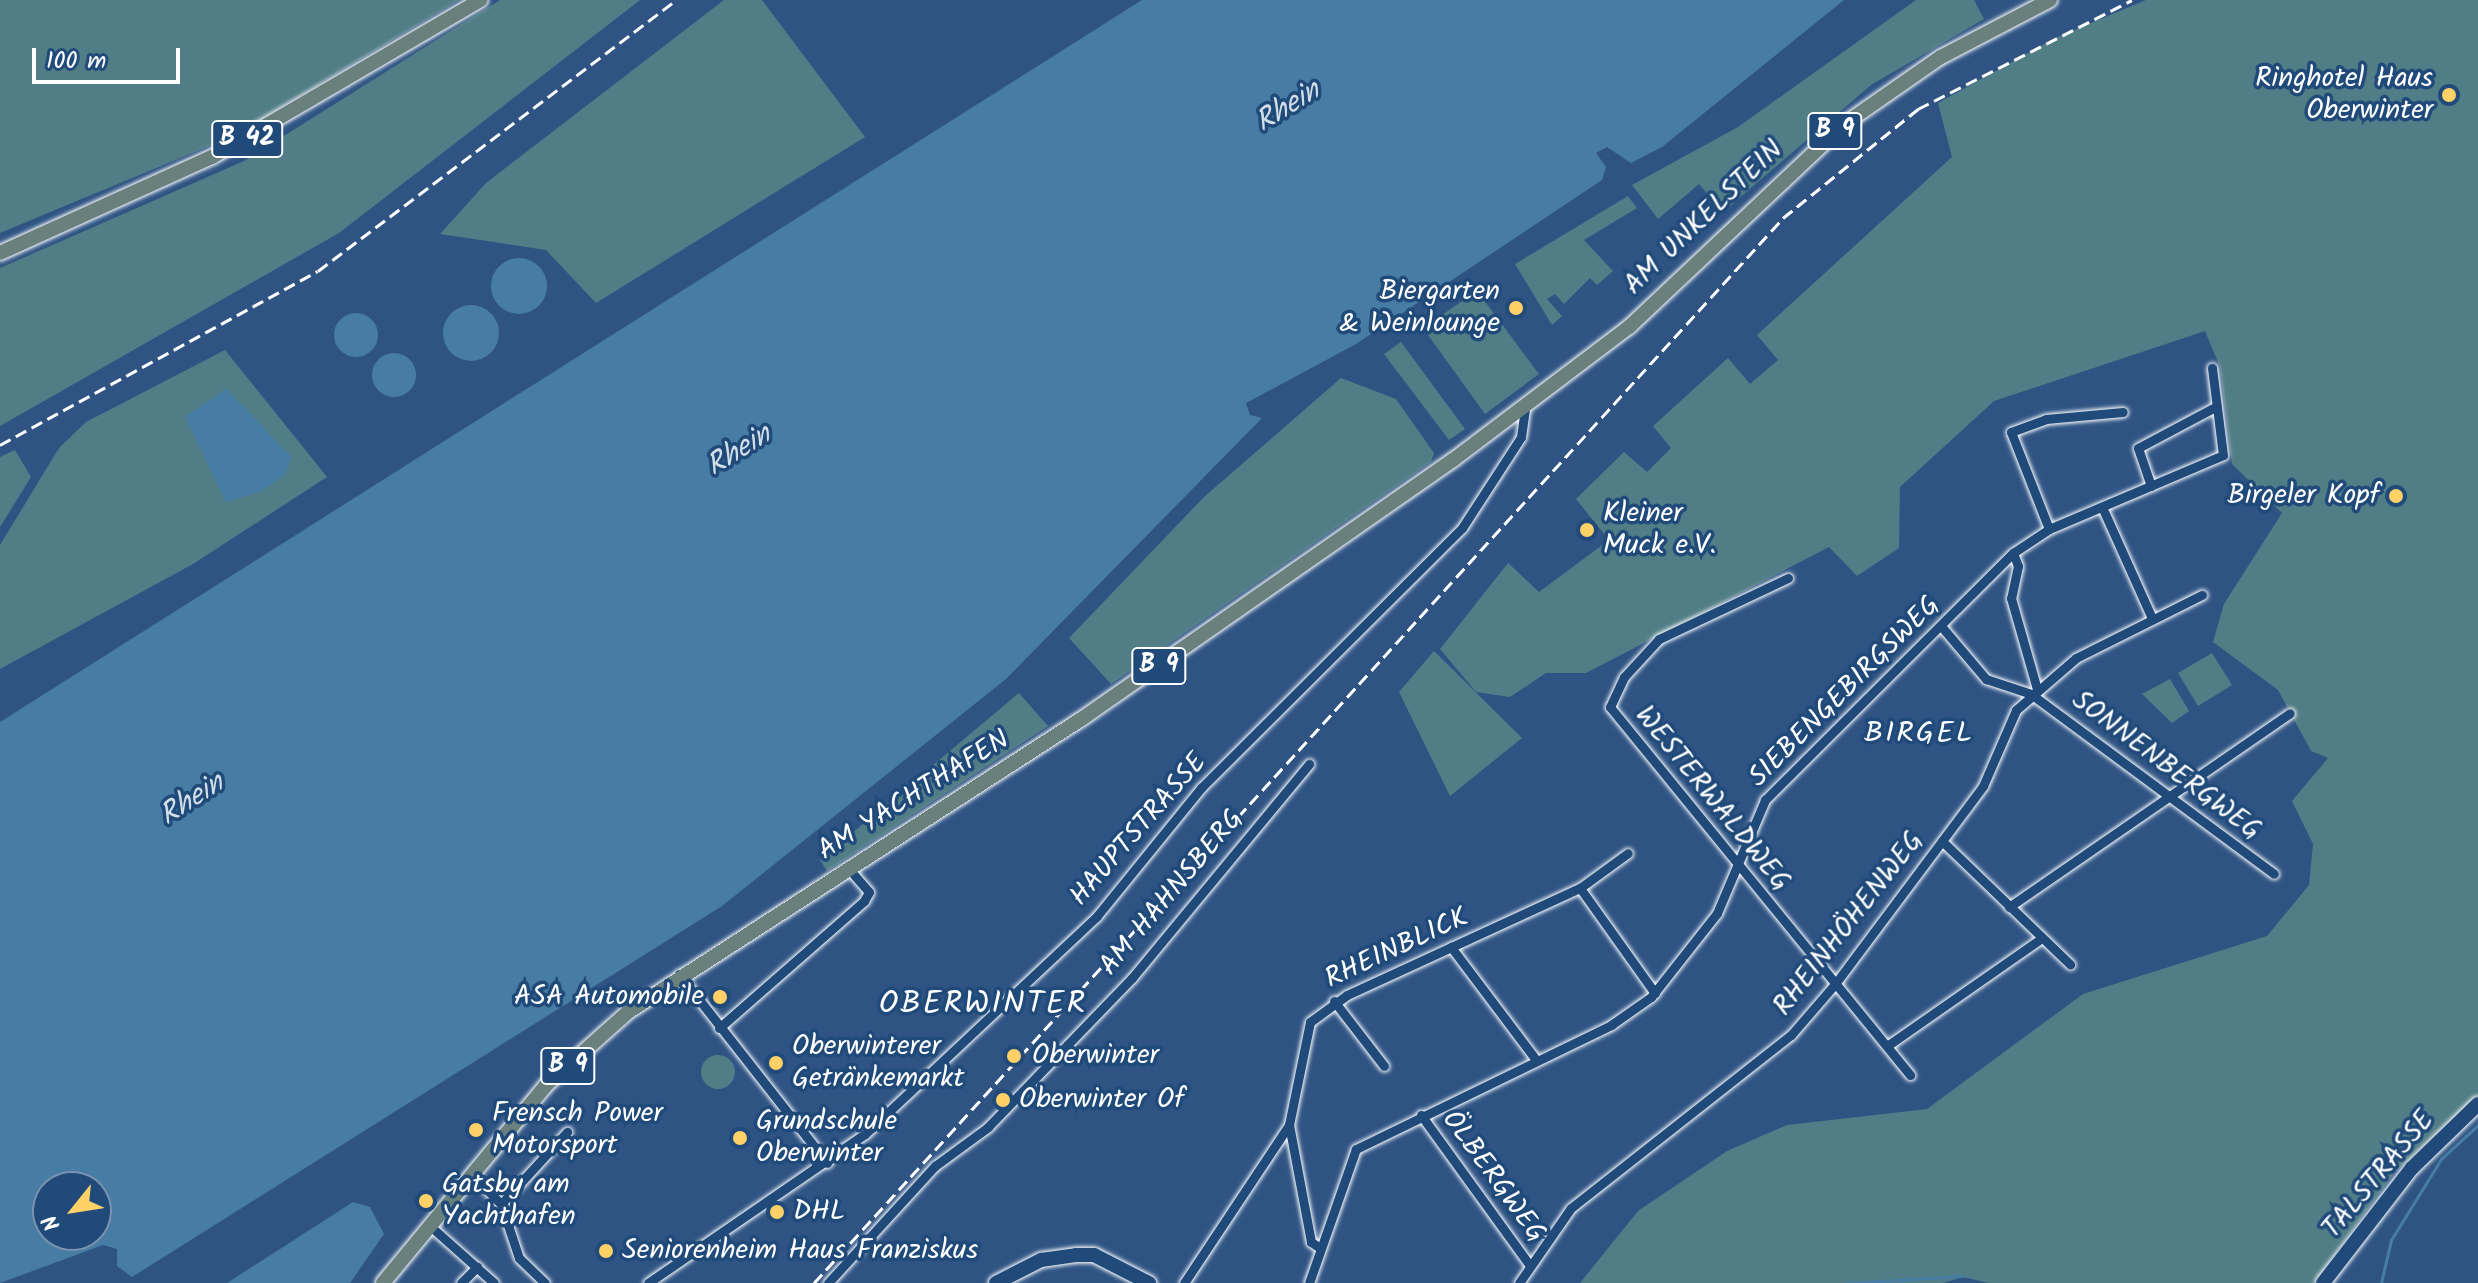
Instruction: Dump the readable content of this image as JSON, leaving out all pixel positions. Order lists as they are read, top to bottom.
{
  "streets": {
    "main road": [
      "B 9",
      "B 42",
      "AM UNKELSTEIN",
      "AM YACHTHAFEN"
    ],
    "street": [
      "SIEBENGEBIRGSWEG",
      "SONNENBERGWEG",
      "WESTERWALDWEG",
      "HAUPTSTRASSE",
      "AM HAHNSBERG",
      "RHEINHÖHENWEG",
      "RHEINBLICK",
      "TALSTRASSE",
      "ÖLBERGWEG"
    ]
  },
  "crossings": [
    ["AM UNKELSTEIN", "AM YACHTHAFEN"],
    ["AM UNKELSTEIN", "HAUPTSTRASSE"],
    ["SIEBENGEBIRGSWEG", "SONNENBERGWEG"],
    ["SIEBENGEBIRGSWEG", "WESTERWALDWEG"],
    ["SIEBENGEBIRGSWEG", "RHEINBLICK"],
    ["SIEBENGEBIRGSWEG", "ÖLBERGWEG"],
    ["SONNENBERGWEG", "RHEINHÖHENWEG"],
    ["AM YACHTHAFEN", "HAUPTSTRASSE"],
    ["WESTERWALDWEG", "RHEINHÖHENWEG"],
    ["RHEINHÖHENWEG", "ÖLBERGWEG"]
  ],
  "districts": ["BIRGEL", "OBERWINTER"],
  "water": ["Rhein"],
  "places": [
    "Ringhotel Haus Oberwinter",
    "Biergarten & Weinlounge",
    "Birgeler Kopf",
    "Kleiner Muck e.V.",
    "ASA Automobile",
    "Oberwinter",
    "Oberwinterer Getränkemarkt",
    "Oberwinter Of",
    "Frensch Power Motorsport",
    "Grundschule Oberwinter",
    "Gatsby am Yachthafen",
    "DHL",
    "Seniorenheim Haus Franziskus"
  ],
  "scale_bar": "100 m",
  "north": "bottom left"
}
